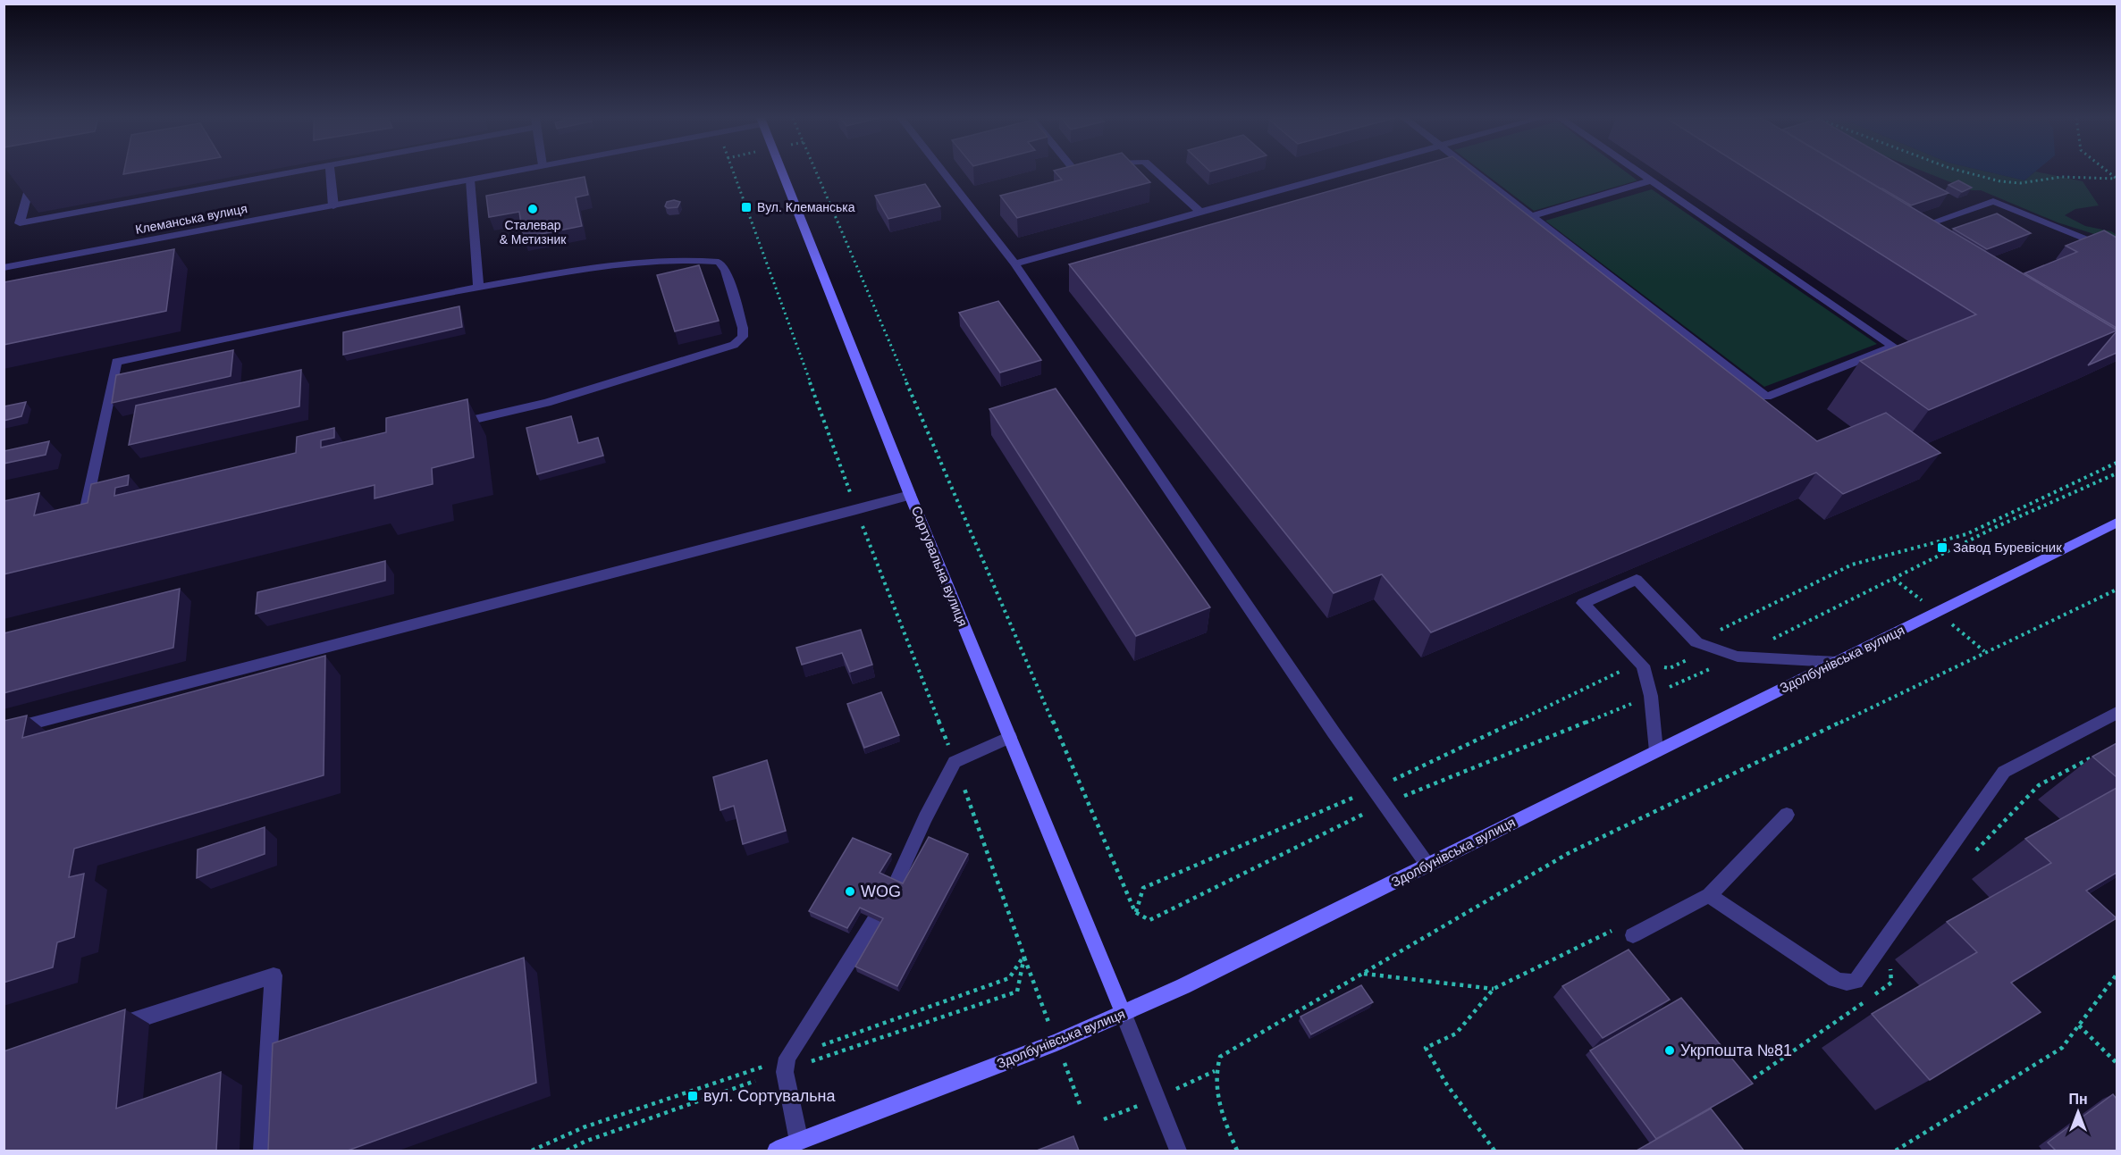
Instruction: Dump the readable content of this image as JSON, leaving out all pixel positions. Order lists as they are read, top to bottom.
{
  "streets": {
    "street": ["Клеманська вулиця", "Сортувальна вулиця", "Здолбунівська вулиця"]
  },
  "crossings": [
    ["Сортувальна вулиця", "Здолбунівська вулиця"]
  ],
  "places": {
    "transit": ["Вул. Клеманська", "Завод Буревісник", "вул. Сортувальна"],
    "other": ["Сталевар & Метизник", "WOG", "Укрпошта №81"]
  },
  "north": "top"
}
